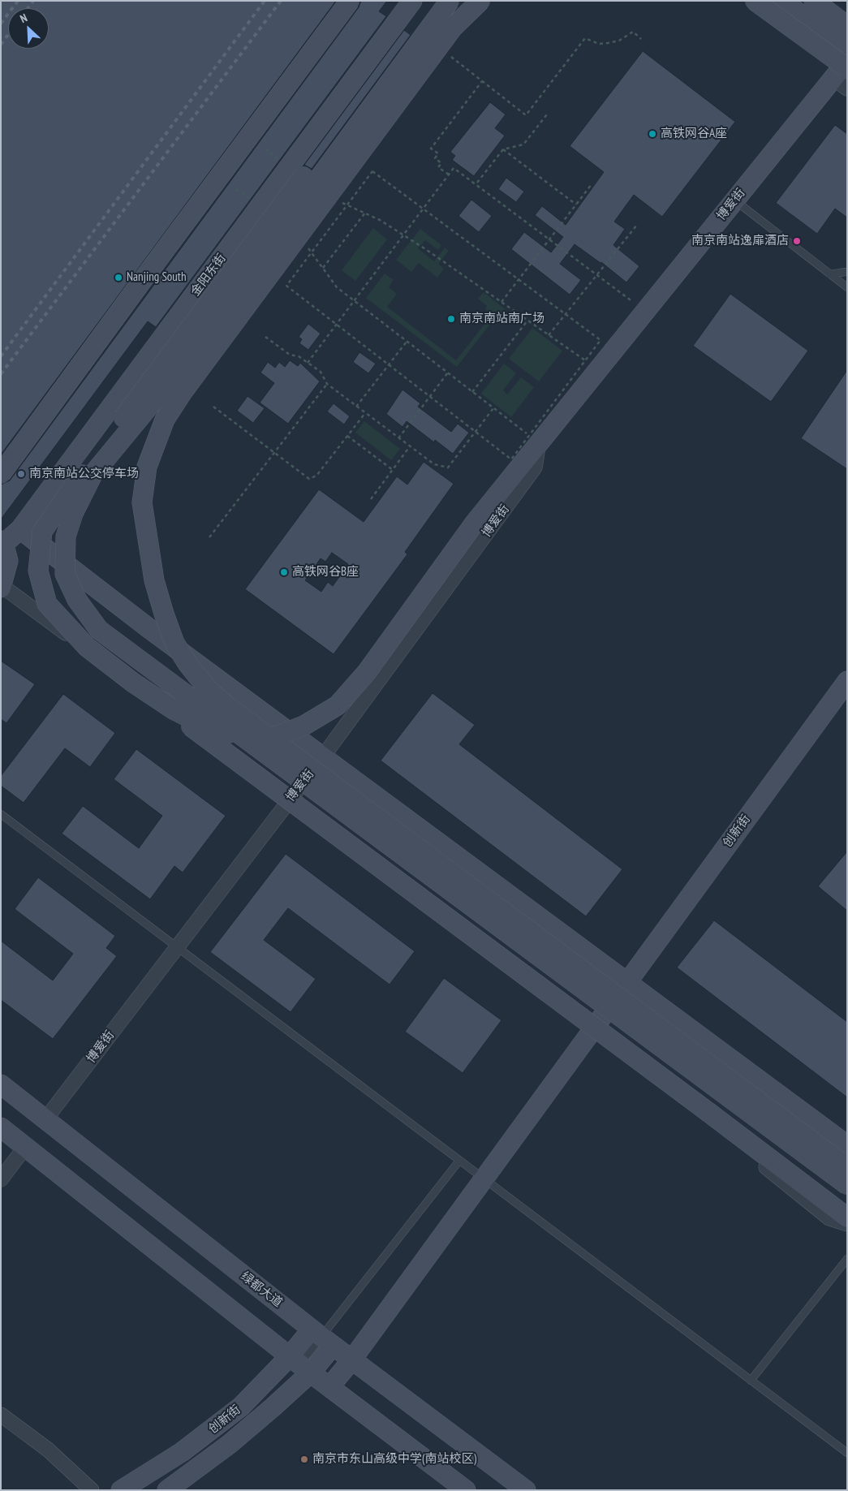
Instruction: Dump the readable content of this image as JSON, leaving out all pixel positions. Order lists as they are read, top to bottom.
{
  "streets": {
    "main road": [
      "博爱街",
      "金阳东街",
      "创新街",
      "绿都大道"
    ]
  },
  "crossings": [
    ["博爱街", "绿都大道"],
    ["创新街", "绿都大道"]
  ],
  "places": [
    "高铁网谷A座",
    "南京南站逸扉酒店",
    "Nanjing South",
    "南京南站南广场",
    "南京南站公交停车场",
    "高铁网谷B座",
    "南京市东山高级中学(南站校区)"
  ],
  "north": "top left"
}
